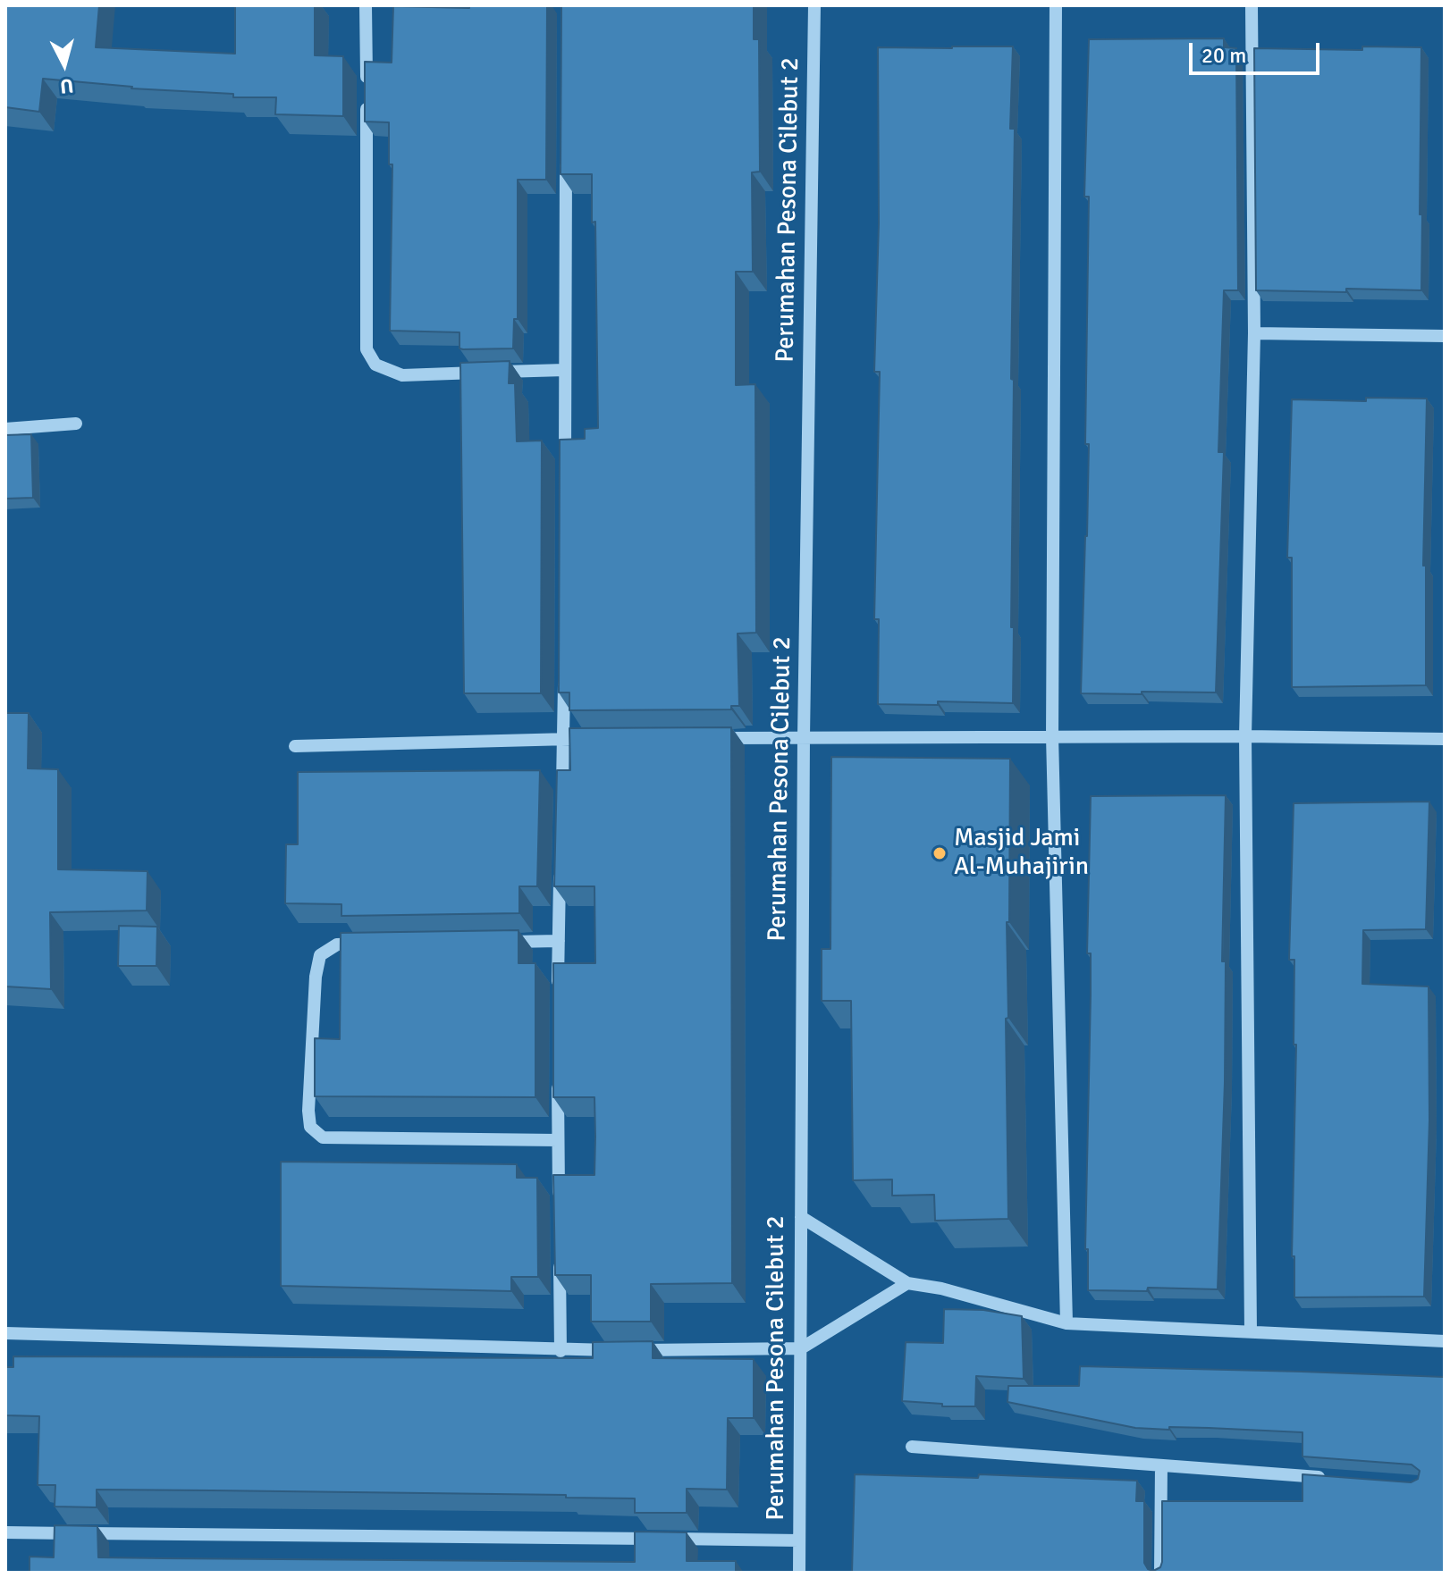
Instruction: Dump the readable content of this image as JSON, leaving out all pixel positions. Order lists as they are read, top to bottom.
{
  "streets": {
    "street": ["Perumahan Pesona Cilebut 2"]
  },
  "places": ["Masjid Jami Al-Muhajirin"],
  "scale_bar": "20 m",
  "north": "bottom"
}
